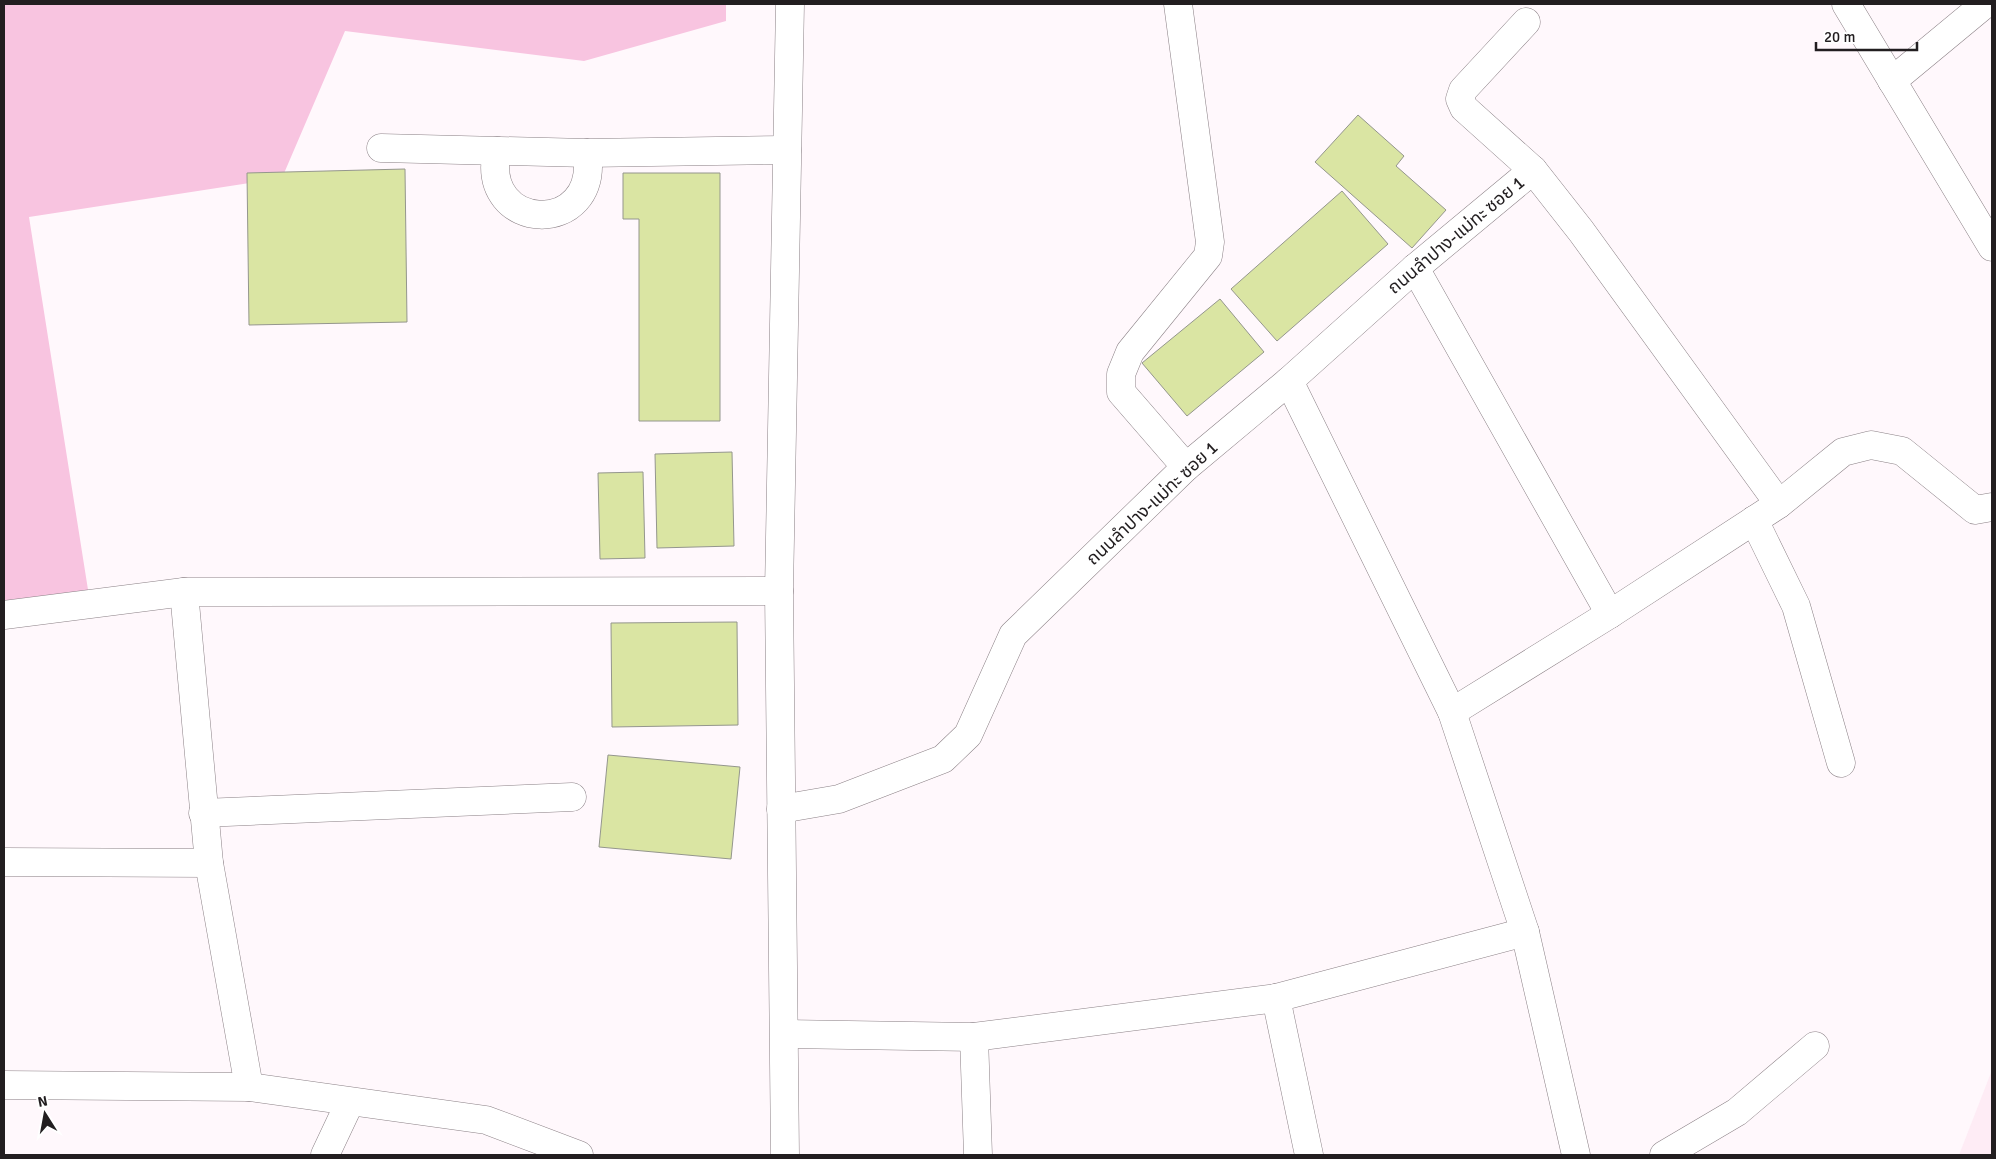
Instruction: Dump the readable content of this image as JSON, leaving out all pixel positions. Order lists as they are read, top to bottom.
{
  "streets": {
    "street": ["ถนนลำปาง-แม่ทะ ซอย 1"]
  },
  "scale_bar": "20 m",
  "north": "top"
}
